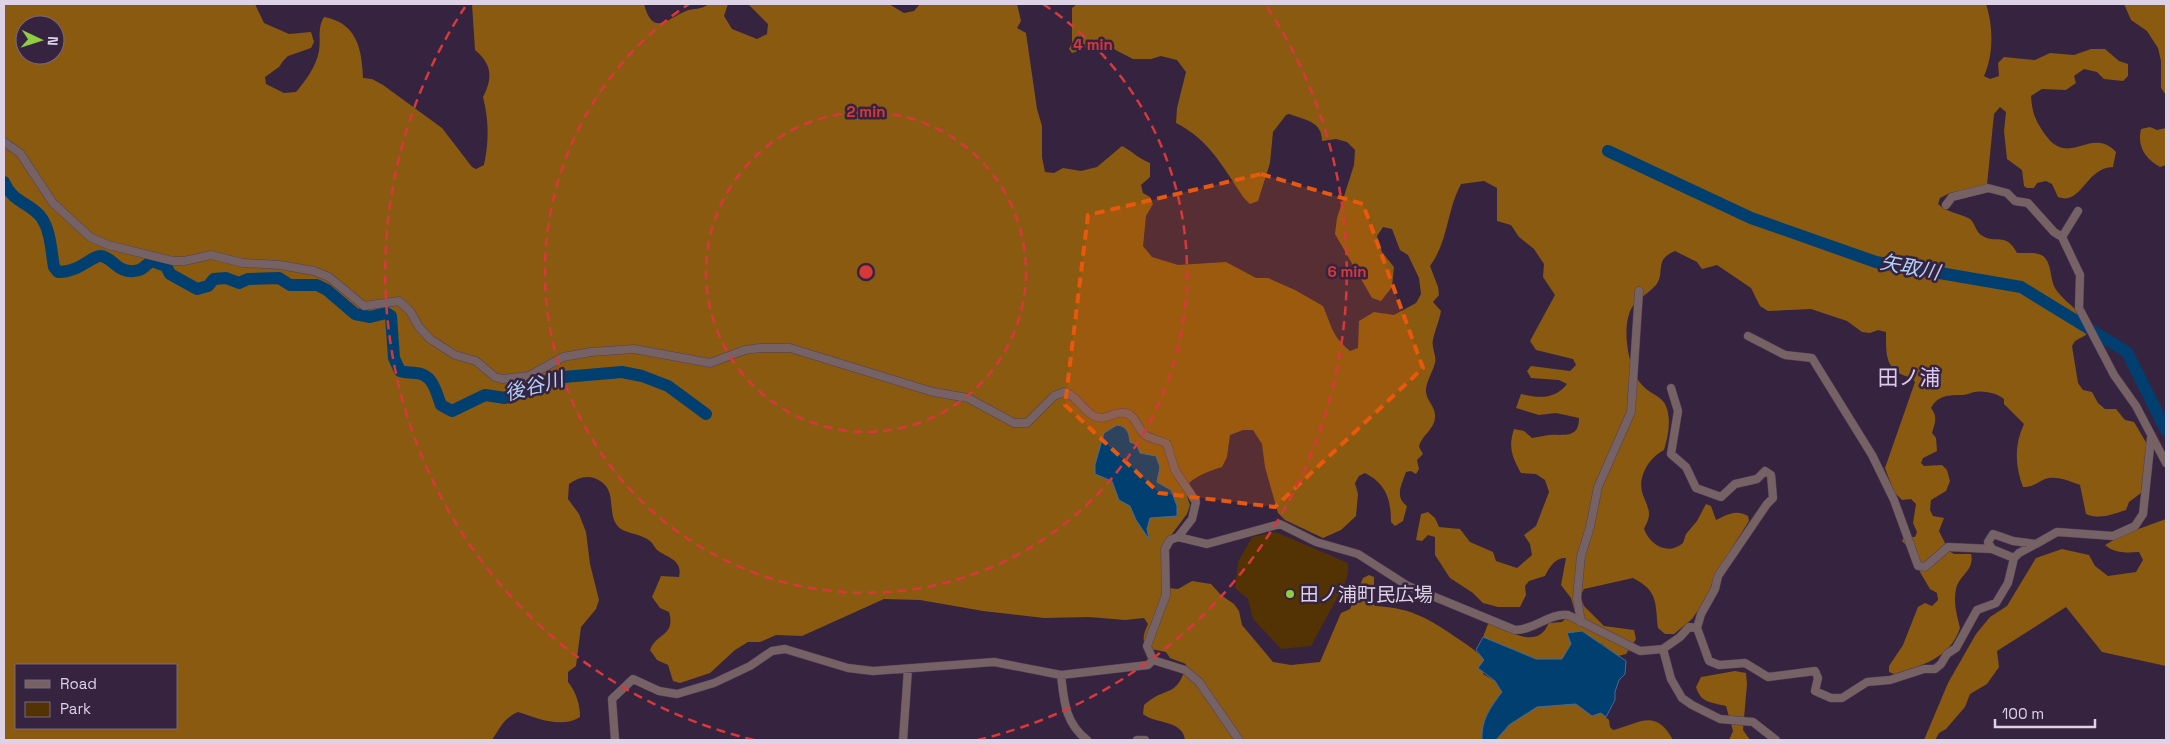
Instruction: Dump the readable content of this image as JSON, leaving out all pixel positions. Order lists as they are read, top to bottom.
{
  "districts": ["田ノ浦"],
  "water": ["矢取川", "後谷川"],
  "places": ["田ノ浦町民広場"],
  "legend": ["Road", "Park"],
  "scale_bar": "100 m",
  "north": "right",
  "rings": ["4 min", "2 min", "6 min"]
}
